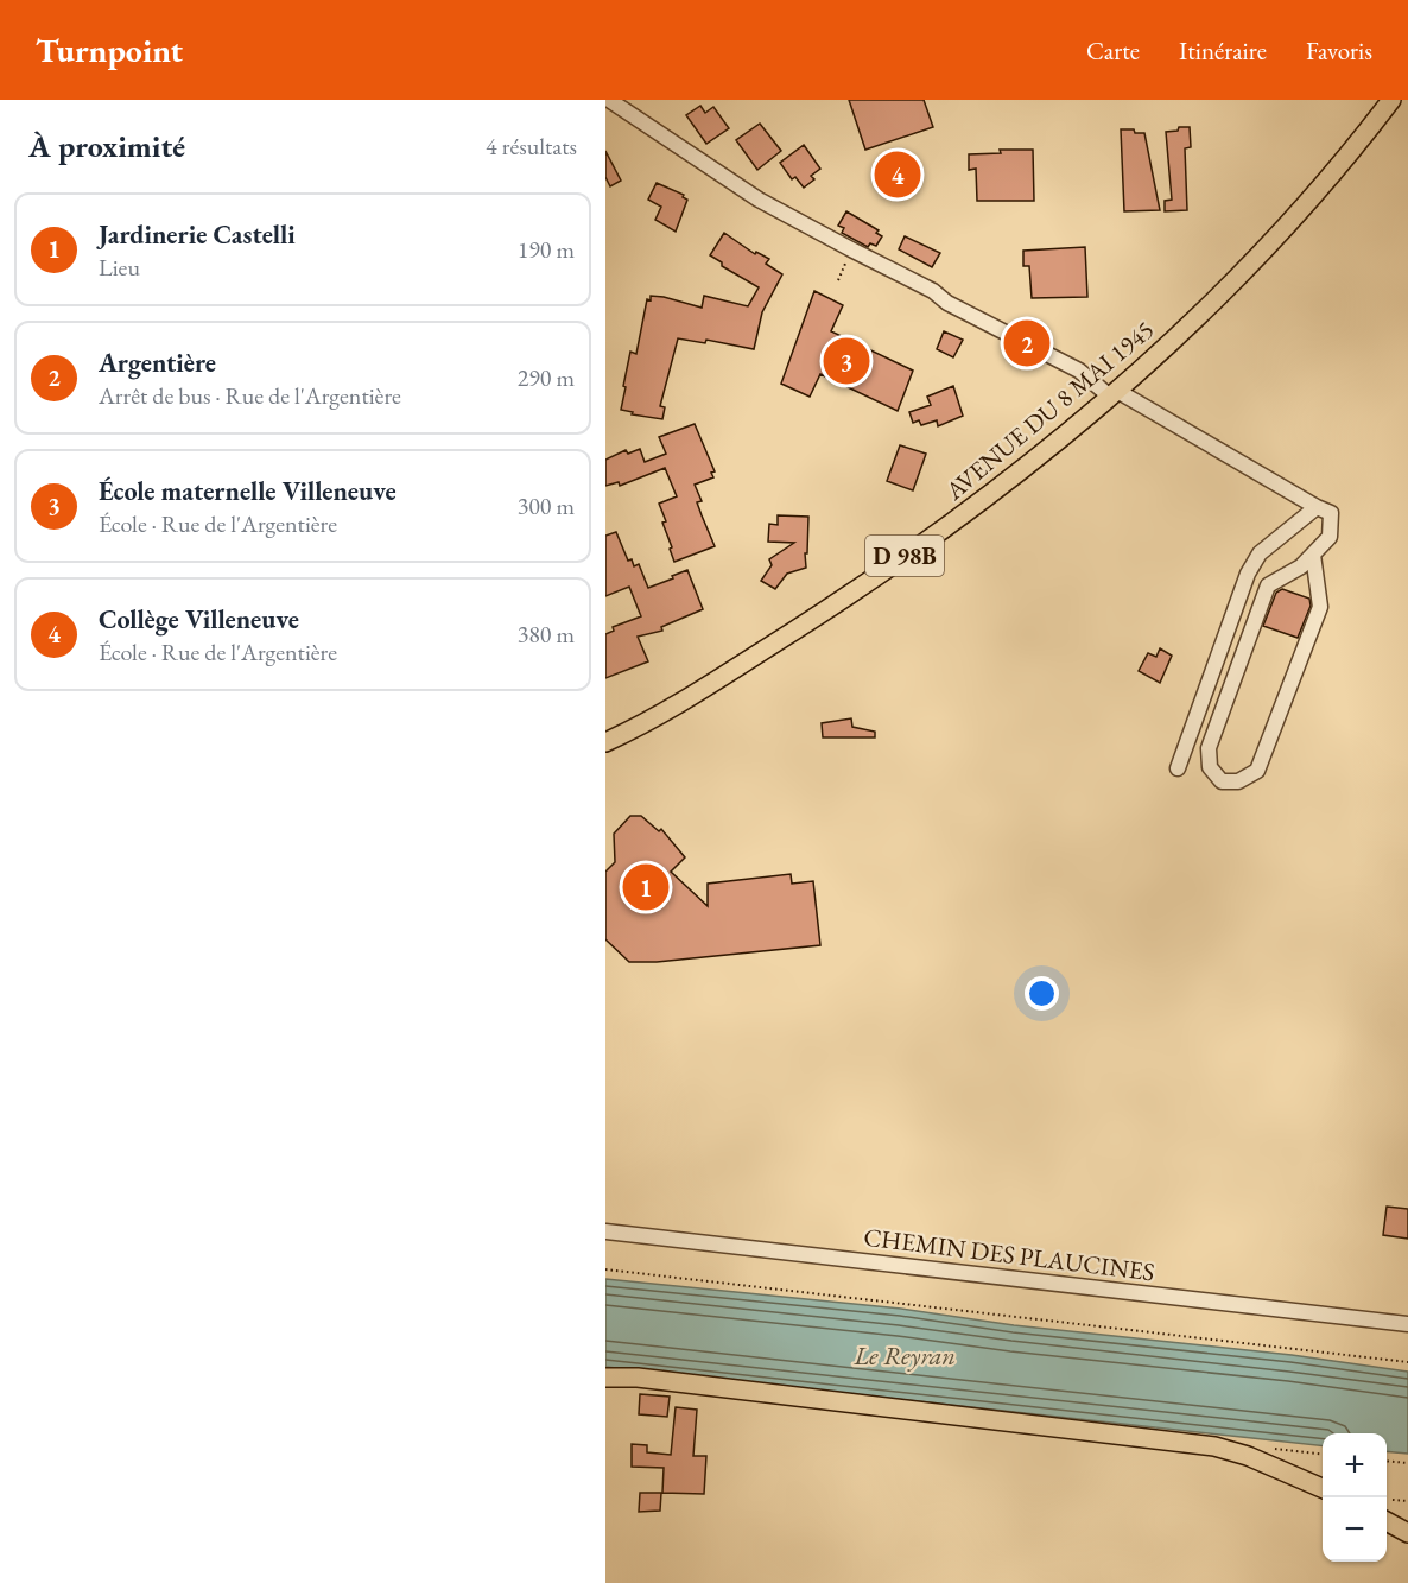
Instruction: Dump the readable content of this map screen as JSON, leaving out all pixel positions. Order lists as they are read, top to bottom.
{
  "streets": {
    "main road": ["AVENUE DU 8 MAI 1945", "D 98B"],
    "street": ["CHEMIN DES PLAUCINES"]
  },
  "water": ["Le Reyran"],
  "page": {
    "header": "Turnpoint",
    "nav": ["Carte", "Itinéraire", "Favoris"],
    "heading": ["À proximité", "4 résultats"],
    "pins": [
      "4",
      "2",
      "3",
      "1"
    ],
    "list": [
      {
        "mark": "1",
        "name": "Jardinerie Castelli",
        "note": "Lieu",
        "value": "190 m"
      },
      {
        "mark": "2",
        "name": "Argentière",
        "note": "Arrêt de bus · Rue de l'Argentière",
        "value": "290 m"
      },
      {
        "mark": "3",
        "name": "École maternelle Villeneuve",
        "note": "École · Rue de l'Argentière",
        "value": "300 m"
      },
      {
        "mark": "4",
        "name": "Collège Villeneuve",
        "note": "École · Rue de l'Argentière",
        "value": "380 m"
      }
    ],
    "map_buttons": ["+", "−"]
  }
}
